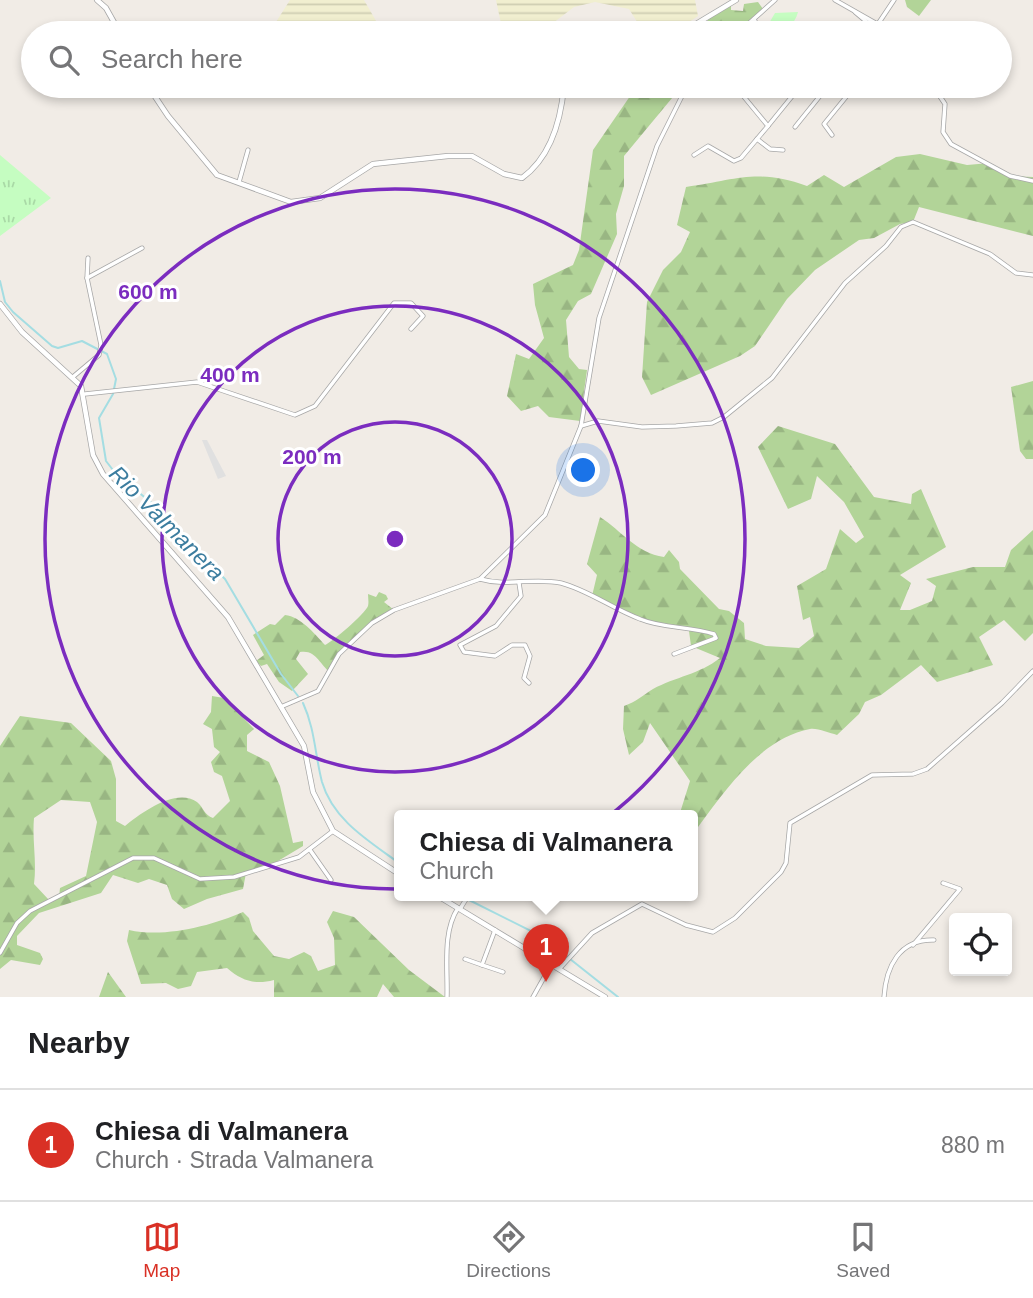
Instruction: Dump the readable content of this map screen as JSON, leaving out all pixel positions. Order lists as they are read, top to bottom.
{
  "water": ["Rio Valmanera"],
  "page": {
    "search": "Search here",
    "popup": ["Chiesa di Valmanera", "Church"],
    "pins": "1",
    "heading": "Nearby",
    "list": [
      {
        "mark": "1",
        "name": "Chiesa di Valmanera",
        "note": "Church · Strada Valmanera",
        "value": "880 m"
      }
    ],
    "nav": ["Map", "Directions", "Saved"]
  },
  "rings": ["600 m", "400 m", "200 m"]
}
